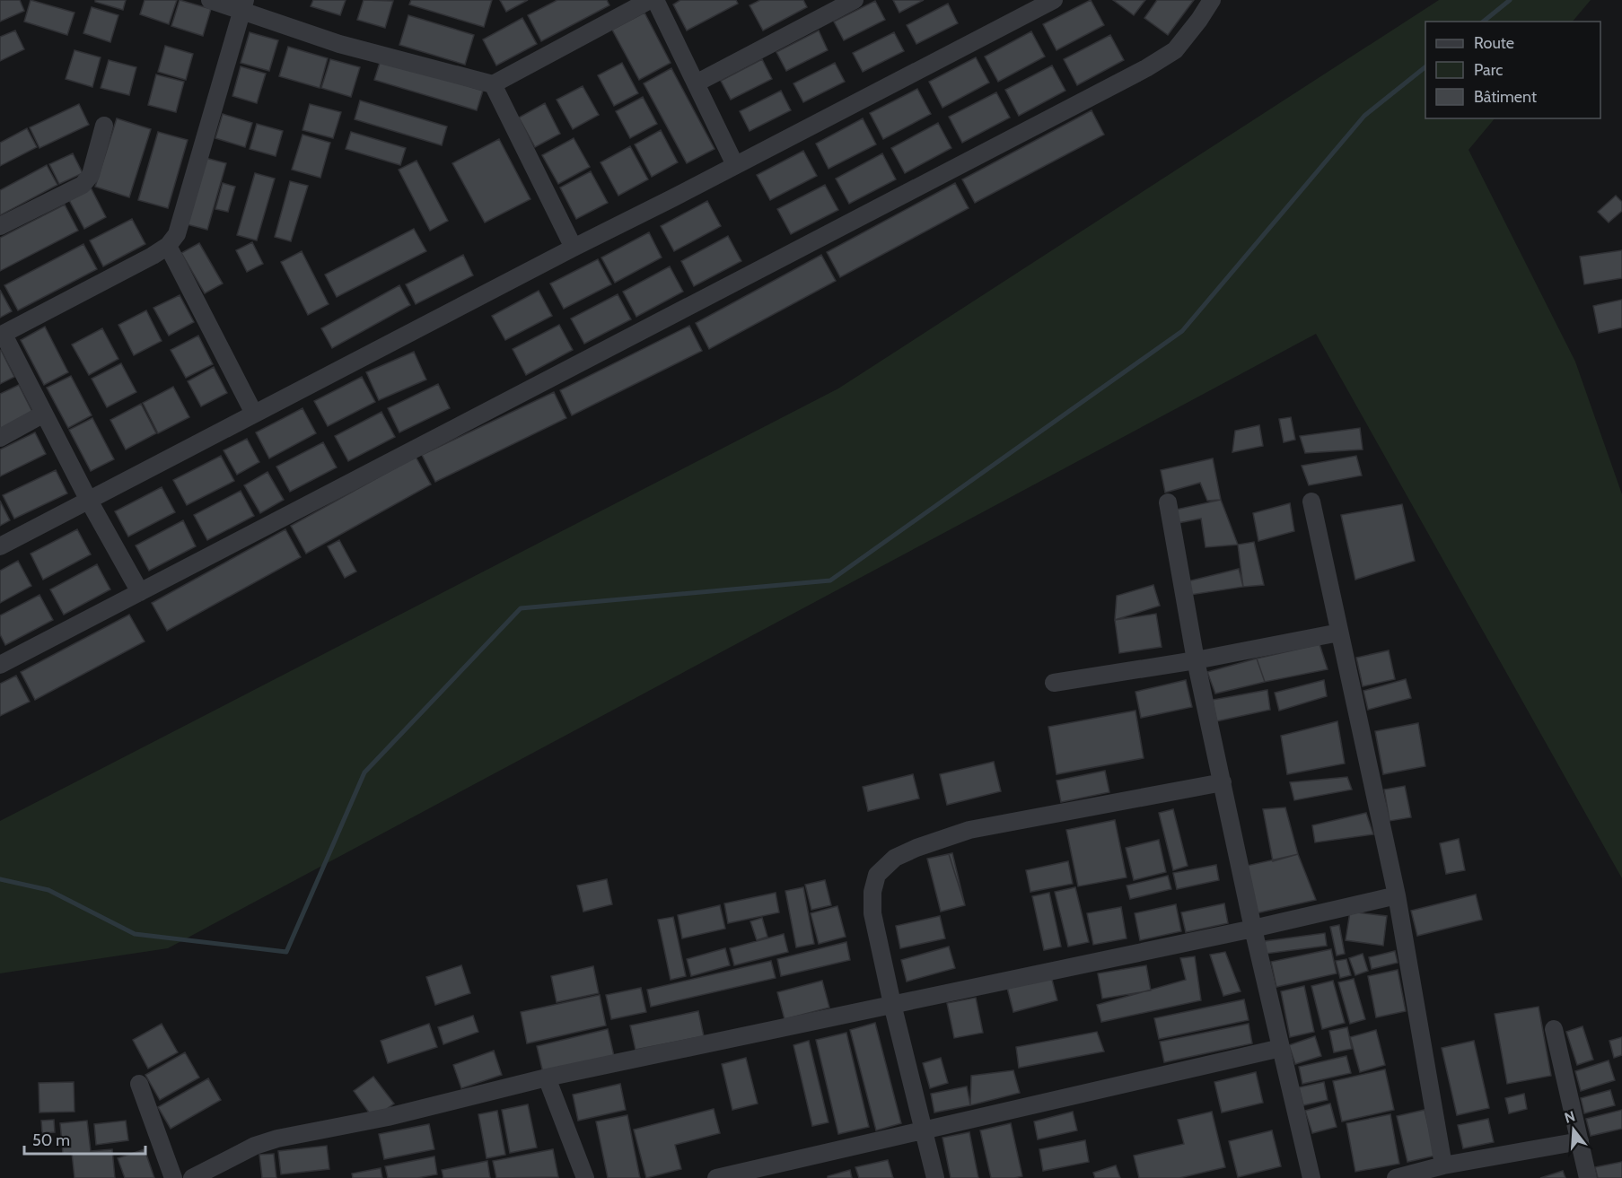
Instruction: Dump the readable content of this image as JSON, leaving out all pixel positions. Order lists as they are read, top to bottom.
{
  "legend": ["Route", "Parc", "Bâtiment"],
  "scale_bar": "50 m",
  "north": "top"
}
